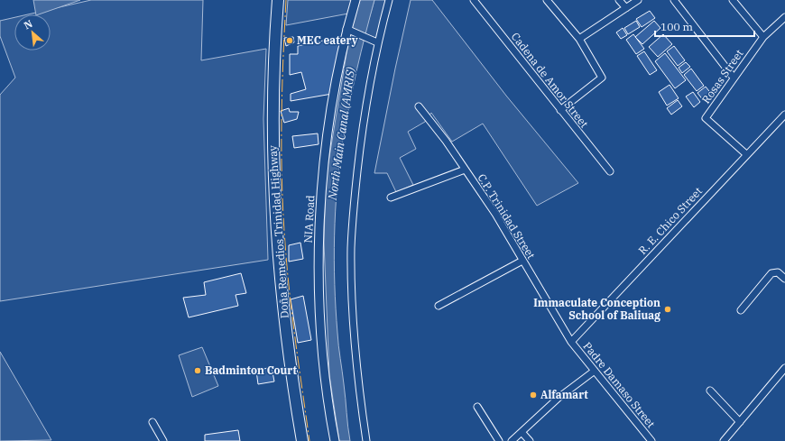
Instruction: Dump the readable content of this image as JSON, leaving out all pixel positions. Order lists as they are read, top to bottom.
{
  "streets": {
    "highway": ["Doña Remedios Trinidad Highway"],
    "street": [
      "Rosas Street",
      "Cadena de Amor Street",
      "C.P. Trinidad Street",
      "NIA Road",
      "R. E. Chico Street",
      "Padre Damaso Street"
    ]
  },
  "crossings": [
    ["Rosas Street", "R. E. Chico Street"],
    ["C.P. Trinidad Street", "R. E. Chico Street"],
    ["C.P. Trinidad Street", "Padre Damaso Street"],
    ["R. E. Chico Street", "Padre Damaso Street"]
  ],
  "water": ["North Main Canal (AMRIS)"],
  "places": [
    "MEC eatery",
    "Immaculate Conception School of Baliuag",
    "Badminton Court",
    "Alfamart"
  ],
  "scale_bar": "100 m",
  "north": "top left"
}
